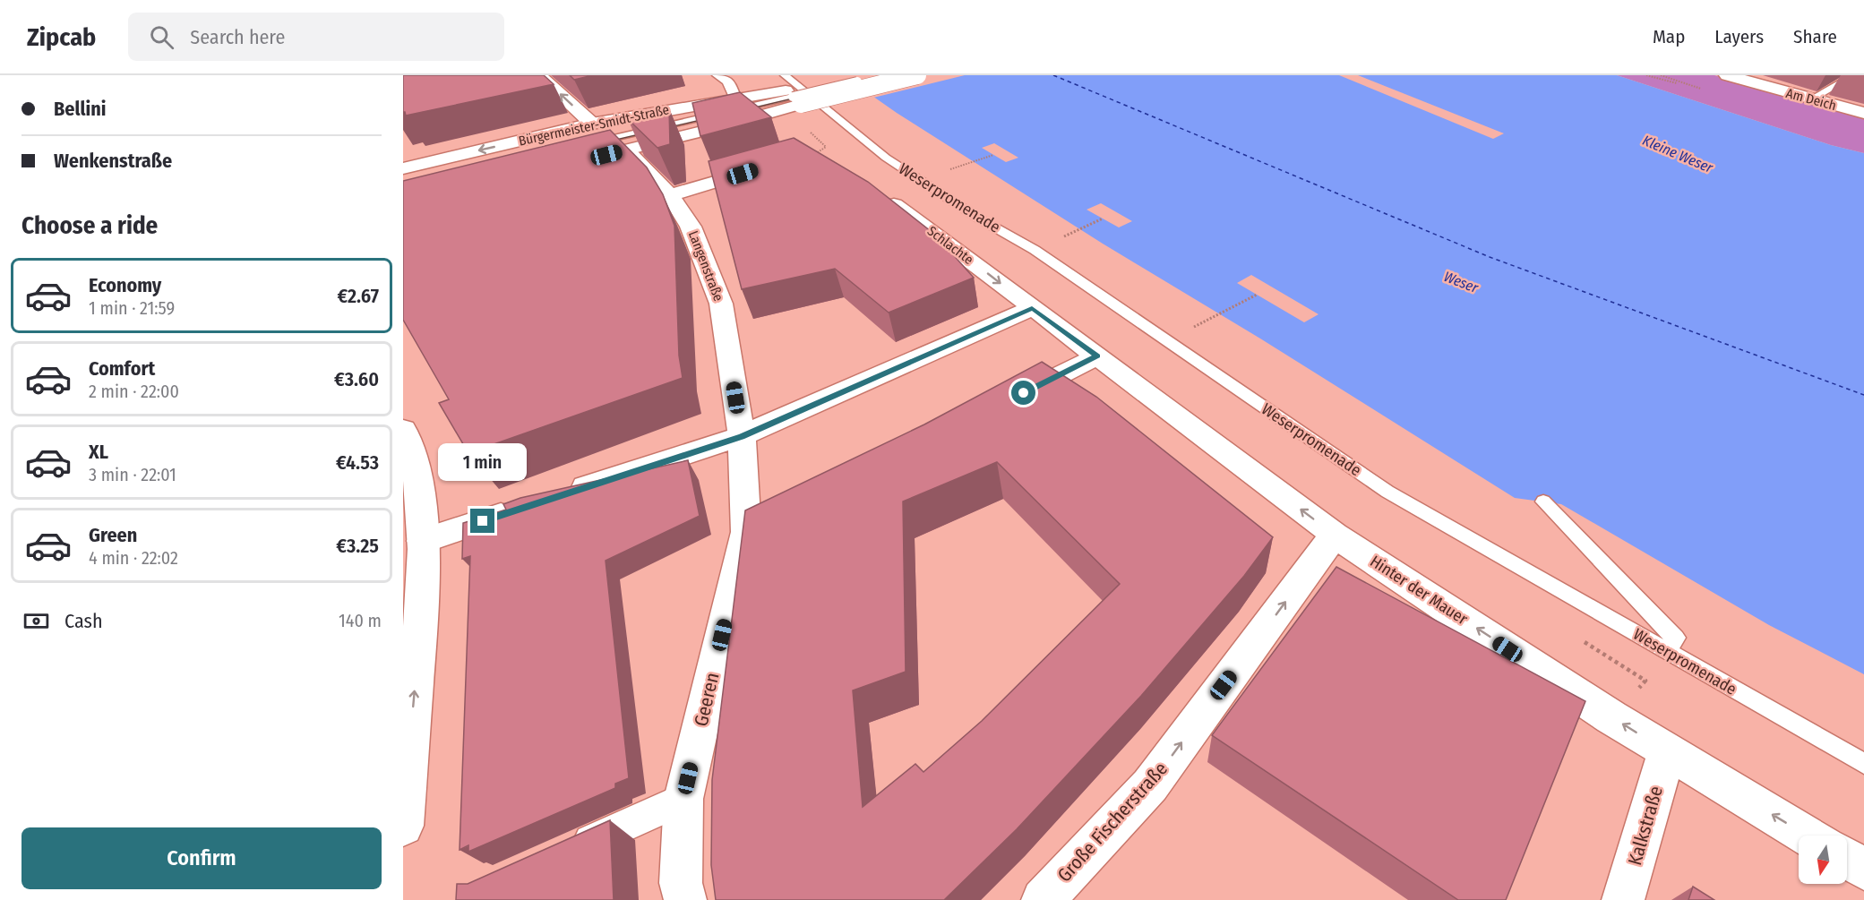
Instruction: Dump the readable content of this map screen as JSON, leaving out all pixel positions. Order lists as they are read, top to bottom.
{
  "streets": {
    "street": [
      "Am Deich",
      "Bürgermeister-Smidt-Straße",
      "Schlachte",
      "Langenstraße",
      "Hinter der Mauer",
      "Geeren",
      "Große Fischerstraße",
      "Kalkstraße"
    ],
    "lane": ["Weserpromenade"]
  },
  "crossings": [
    ["Bürgermeister-Smidt-Straße", "Weserpromenade"],
    ["Bürgermeister-Smidt-Straße", "Langenstraße"],
    ["Schlachte", "Hinter der Mauer"],
    ["Langenstraße", "Geeren"],
    ["Hinter der Mauer", "Große Fischerstraße"],
    ["Hinter der Mauer", "Kalkstraße"]
  ],
  "one_way": ["Schlachte", "Hinter der Mauer", "Große Fischerstraße"],
  "water": ["Kleine Weser", "Weser"],
  "north": "bottom",
  "page": {
    "header": "Zipcab",
    "search": "Search here",
    "nav": ["Map", "Layers", "Share"],
    "banner": ["Bellini", "Wenkenstraße"],
    "heading": "Choose a ride",
    "list": [
      {
        "name": "Economy",
        "note": "1 min · 21:59",
        "value": "€2.67"
      },
      {
        "name": "Comfort",
        "note": "2 min · 22:00",
        "value": "€3.60"
      },
      {
        "name": "XL",
        "note": "3 min · 22:01",
        "value": "€4.53"
      },
      {
        "name": "Green",
        "note": "4 min · 22:02",
        "value": "€3.25"
      }
    ],
    "bubble": "1 min",
    "pay": ["Cash", "140 m"],
    "buttons": "Confirm"
  }
}
